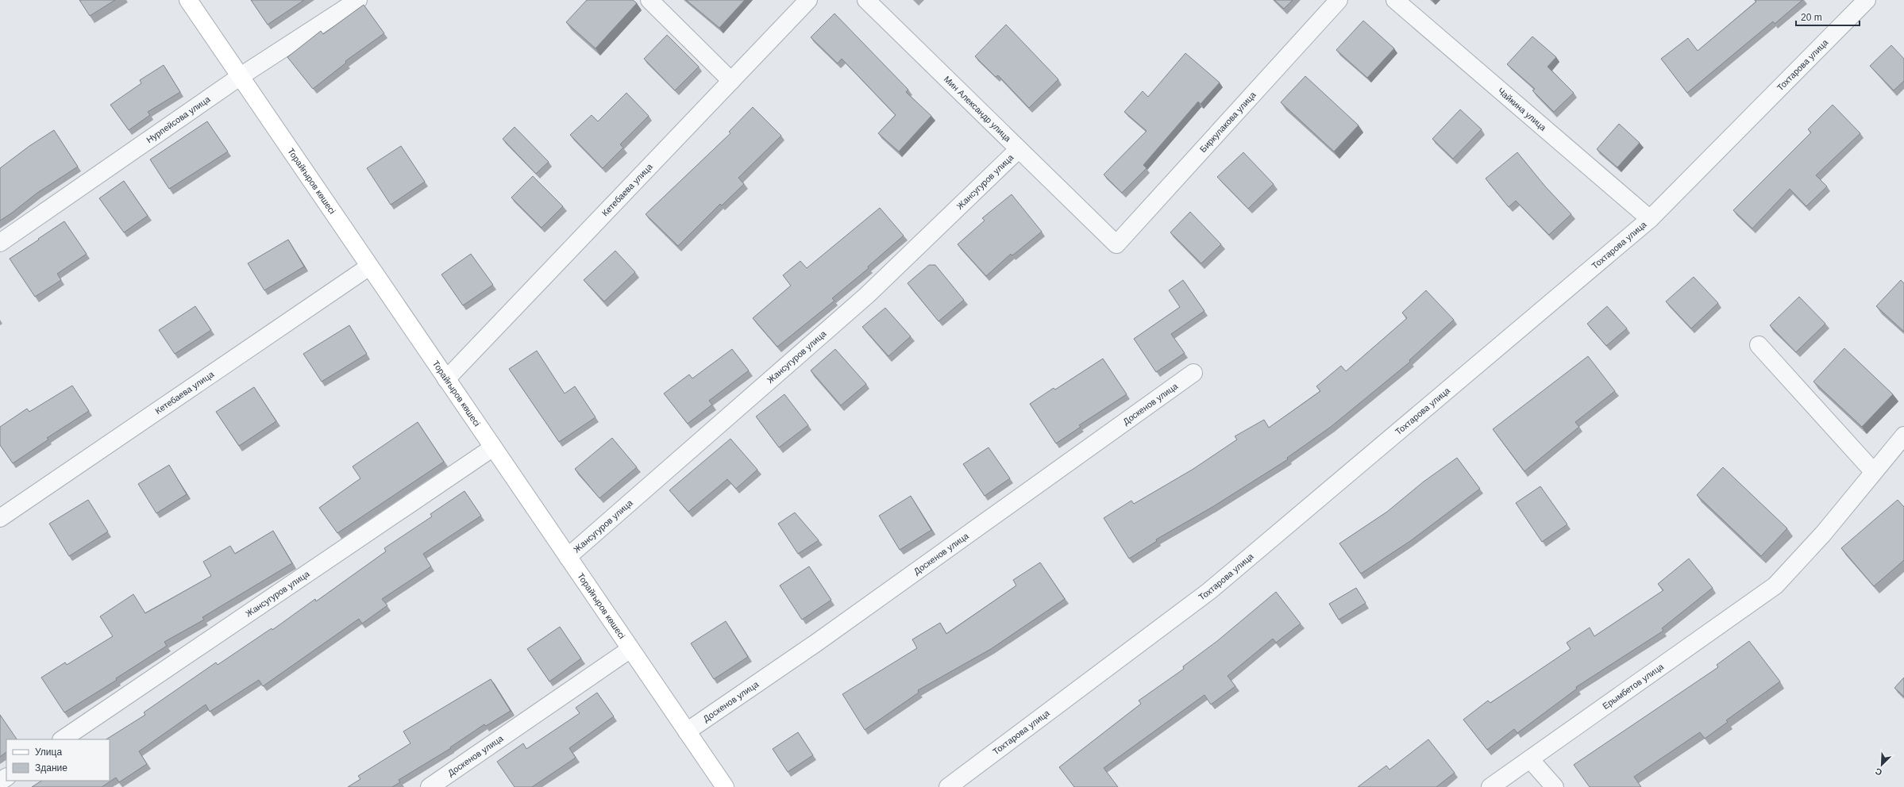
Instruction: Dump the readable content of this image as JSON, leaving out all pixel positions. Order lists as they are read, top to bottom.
{
  "streets": {
    "street": [
      "Тохтарова улица",
      "Мин Александр улица",
      "Чайкина улица",
      "Нурпейсова улица",
      "Биркулакова улица",
      "Торайғыров көшесі",
      "Жансугуров улица",
      "Кетебаева улица",
      "Доскенов улица",
      "Ерымбетов улица"
    ]
  },
  "crossings": [
    ["Тохтарова улица", "Чайкина улица"],
    ["Мин Александр улица", "Биркулакова улица"],
    ["Мин Александр улица", "Жансугуров улица"],
    ["Нурпейсова улица", "Торайғыров көшесі"],
    ["Торайғыров көшесі", "Жансугуров улица"],
    ["Торайғыров көшесі", "Кетебаева улица"],
    ["Торайғыров көшесі", "Доскенов улица"]
  ],
  "legend": ["Улица", "Здание"],
  "scale_bar": "20 m",
  "north": "bottom left"
}
